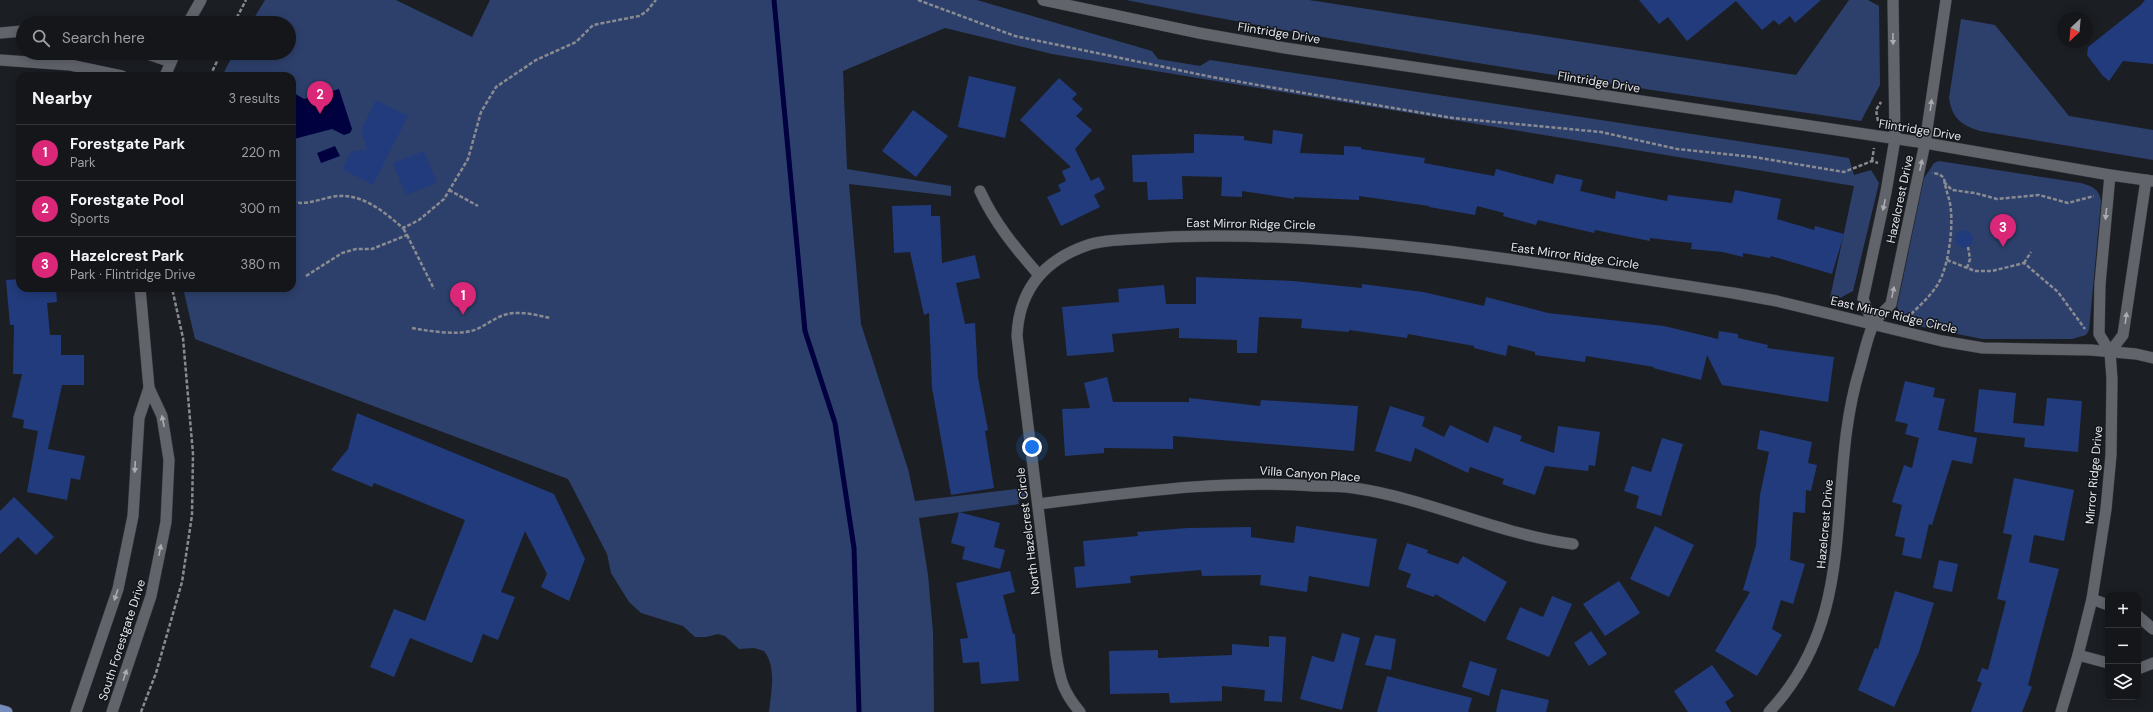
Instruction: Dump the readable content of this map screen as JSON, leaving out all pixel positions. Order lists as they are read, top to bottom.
{
  "streets": {
    "street": [
      "Flintridge Drive",
      "Hazelcrest Drive",
      "East Mirror Ridge Circle",
      "Villa Canyon Place",
      "Mirror Ridge Drive",
      "North Hazelcrest Circle",
      "South Forestgate Drive"
    ]
  },
  "crossings": [
    ["Flintridge Drive", "Hazelcrest Drive"],
    ["Hazelcrest Drive", "East Mirror Ridge Circle"],
    ["East Mirror Ridge Circle", "Mirror Ridge Drive"],
    ["East Mirror Ridge Circle", "North Hazelcrest Circle"],
    ["Villa Canyon Place", "North Hazelcrest Circle"]
  ],
  "north": "bottom left",
  "page": {
    "search": "Search here",
    "heading": ["Nearby", "3 results"],
    "pins": ["2", "3", "1"],
    "list": [
      {
        "mark": "1",
        "name": "Forestgate Park",
        "note": "Park",
        "value": "220 m"
      },
      {
        "mark": "2",
        "name": "Forestgate Pool",
        "note": "Sports",
        "value": "300 m"
      },
      {
        "mark": "3",
        "name": "Hazelcrest Park",
        "note": "Park · Flintridge Drive",
        "value": "380 m"
      }
    ],
    "map_buttons": ["+", "−"]
  }
}
